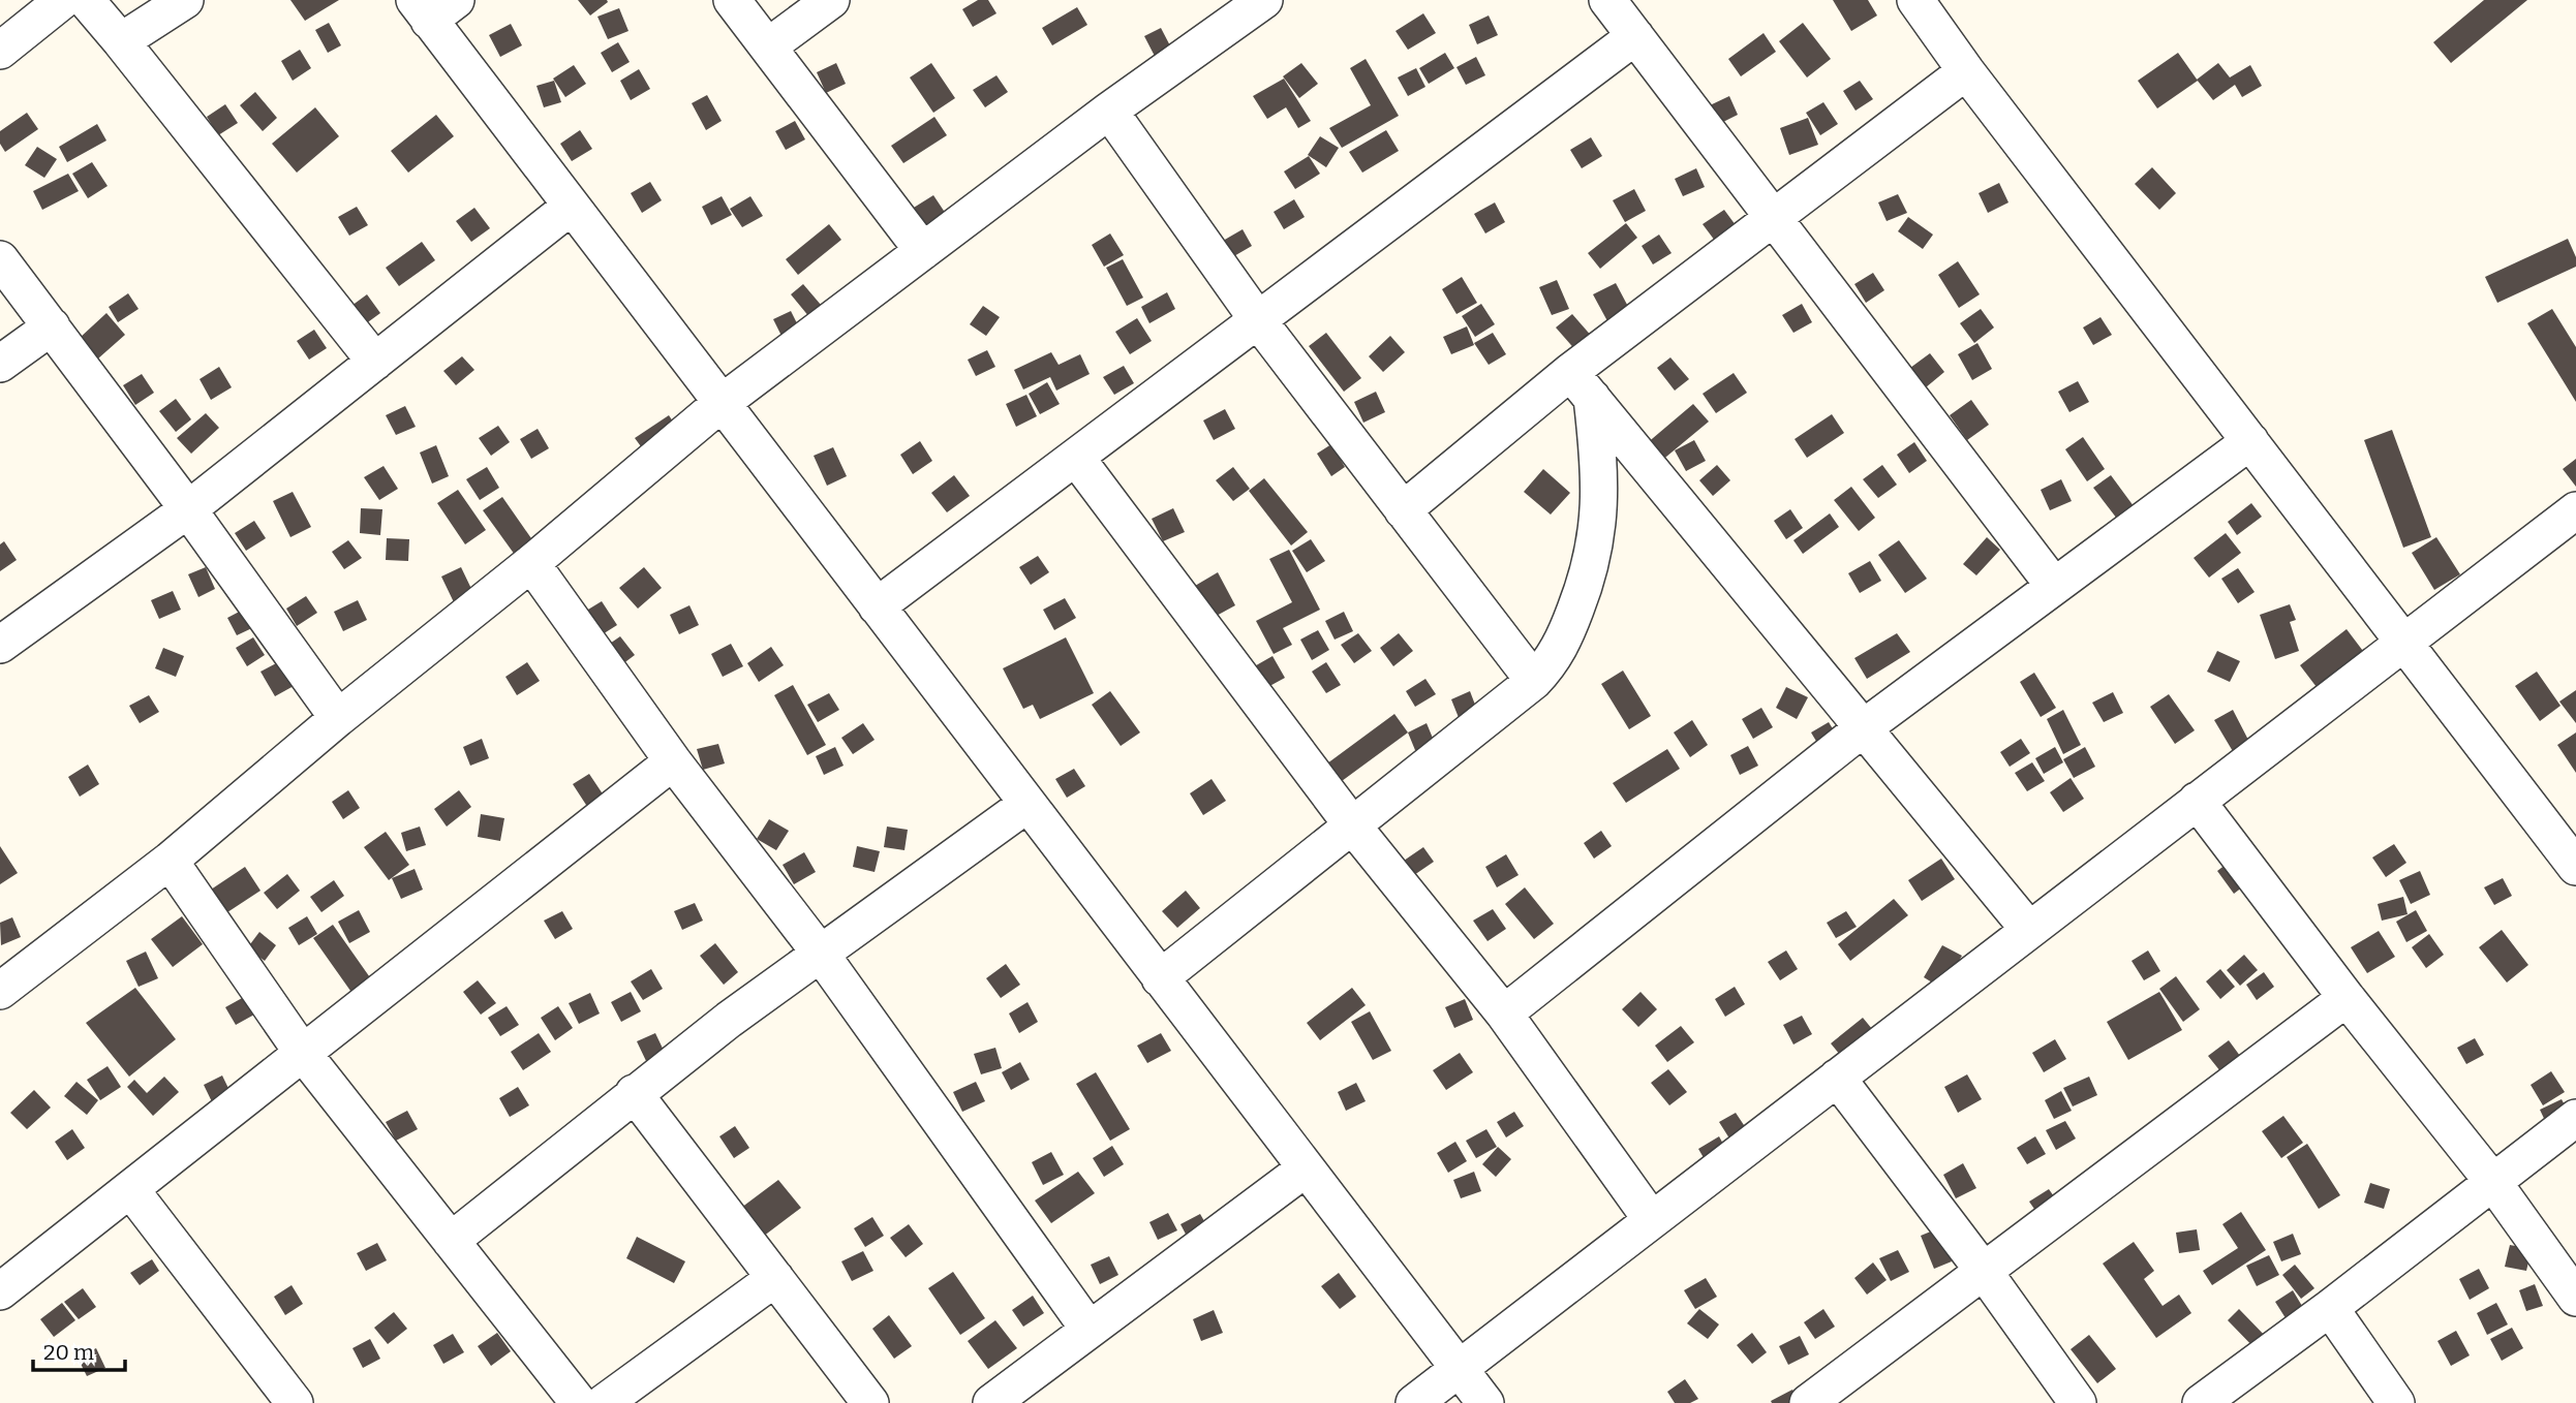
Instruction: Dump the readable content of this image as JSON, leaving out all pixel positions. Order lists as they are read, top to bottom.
{
  "scale_bar": "20 m"
}
